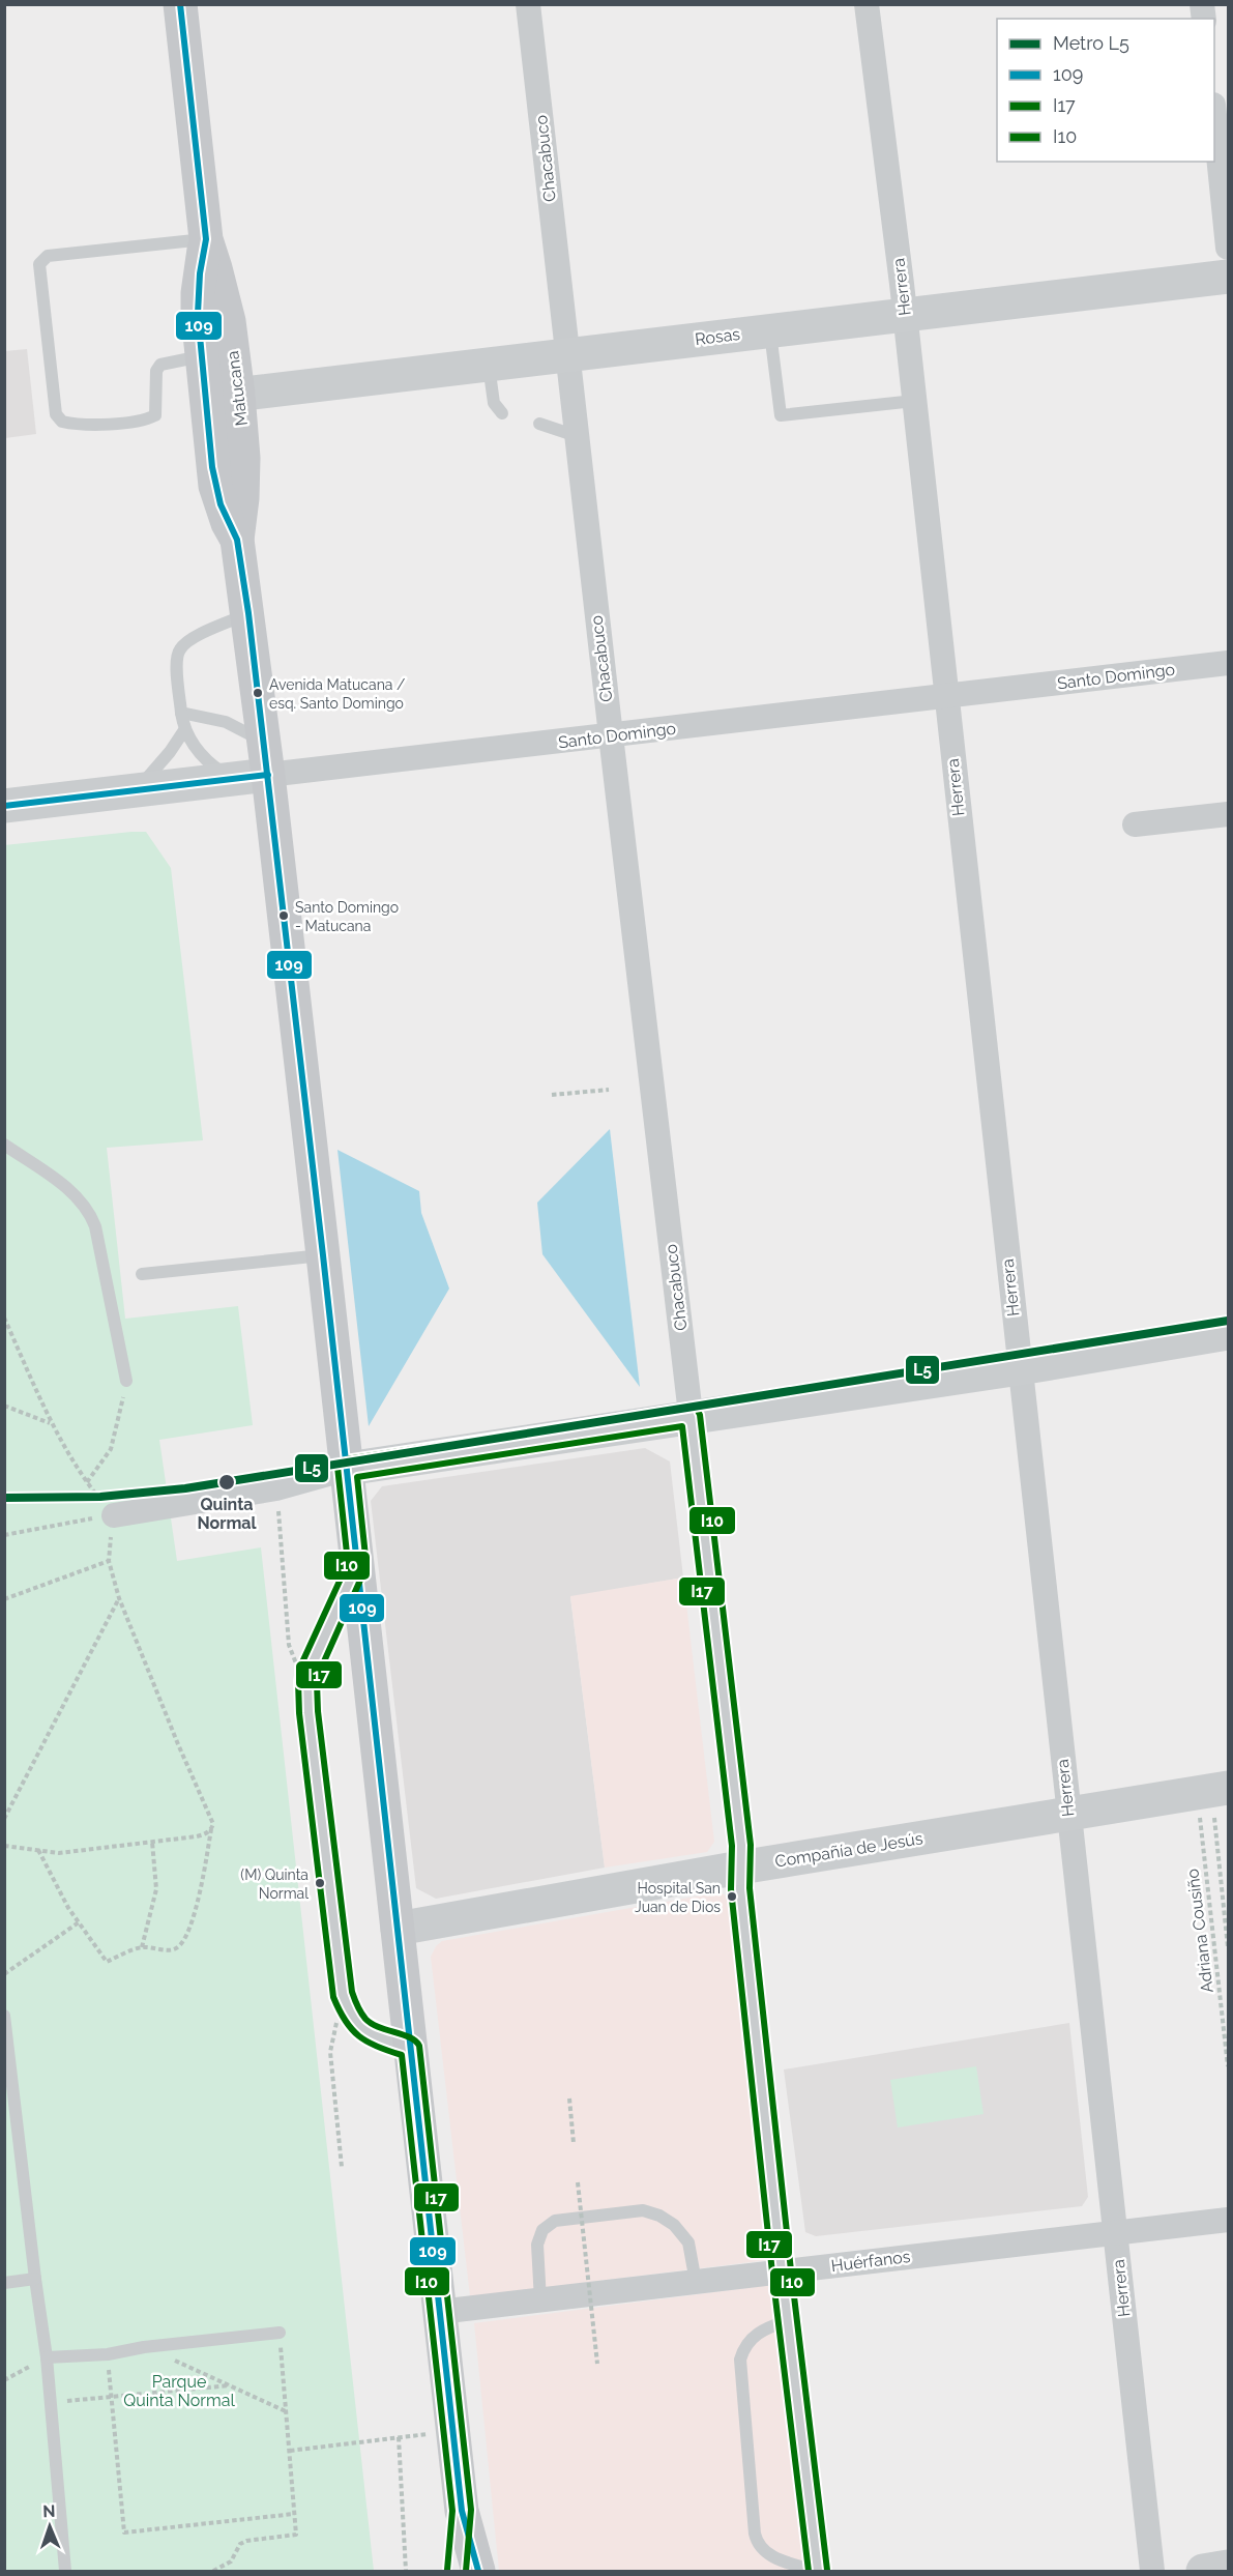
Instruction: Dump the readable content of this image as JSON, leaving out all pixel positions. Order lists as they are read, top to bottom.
{
  "streets": {
    "main road": ["Matucana"],
    "street": [
      "Chacabuco",
      "Herrera",
      "Rosas",
      "Santo Domingo",
      "Compañía de Jesús",
      "Huérfanos"
    ],
    "path": ["Adriana Cousiño"]
  },
  "crossings": [
    ["Chacabuco", "Rosas"],
    ["Chacabuco", "Santo Domingo"],
    ["Chacabuco", "Compañía de Jesús"],
    ["Chacabuco", "Huérfanos"],
    ["Herrera", "Rosas"],
    ["Herrera", "Santo Domingo"],
    ["Herrera", "Compañía de Jesús"],
    ["Herrera", "Huérfanos"],
    ["Rosas", "Matucana"],
    ["Matucana", "Santo Domingo"],
    ["Matucana", "Compañía de Jesús"],
    ["Matucana", "Huérfanos"],
    ["Compañía de Jesús", "Adriana Cousiño"]
  ],
  "parks": ["Parque Quinta Normal"],
  "places": [
    "Avenida Matucana / esq. Santo Domingo",
    "Santo Domingo - Matucana",
    "Quinta Normal",
    "(M) Quinta Normal",
    "Hospital San Juan de Dios"
  ],
  "lines": [
    "transit line 109",
    "metro line L5",
    "transit line I10",
    "transit line I17"
  ],
  "legend": [
    "Metro L5",
    "109",
    "I17",
    "I10"
  ],
  "north": "top"
}
